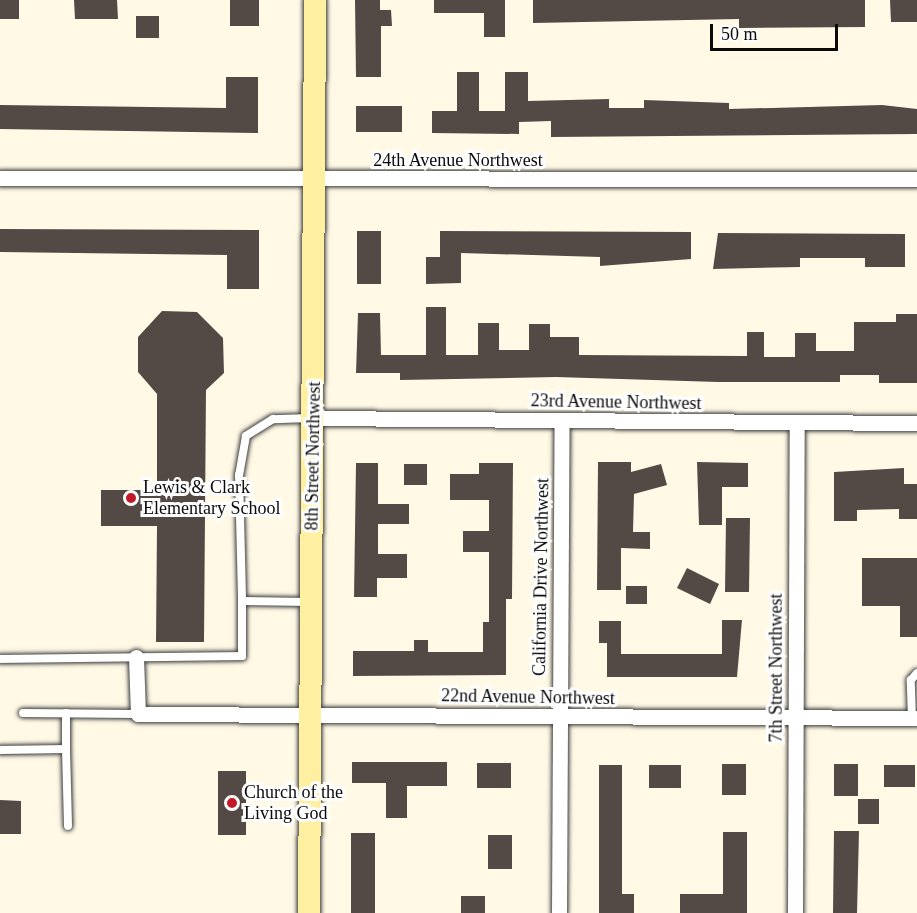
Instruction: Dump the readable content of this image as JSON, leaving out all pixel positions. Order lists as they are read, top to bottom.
{
  "streets": {
    "street": [
      "24th Avenue Northwest",
      "23rd Avenue Northwest",
      "8th Street Northwest",
      "California Drive Northwest",
      "7th Street Northwest",
      "22nd Avenue Northwest"
    ]
  },
  "crossings": [
    ["24th Avenue Northwest", "8th Street Northwest"],
    ["23rd Avenue Northwest", "8th Street Northwest"],
    ["23rd Avenue Northwest", "California Drive Northwest"],
    ["23rd Avenue Northwest", "7th Street Northwest"],
    ["8th Street Northwest", "22nd Avenue Northwest"],
    ["California Drive Northwest", "22nd Avenue Northwest"],
    ["7th Street Northwest", "22nd Avenue Northwest"]
  ],
  "places": ["Lewis & Clark Elementary School", "Church of the Living God"],
  "scale_bar": "50 m"
}
